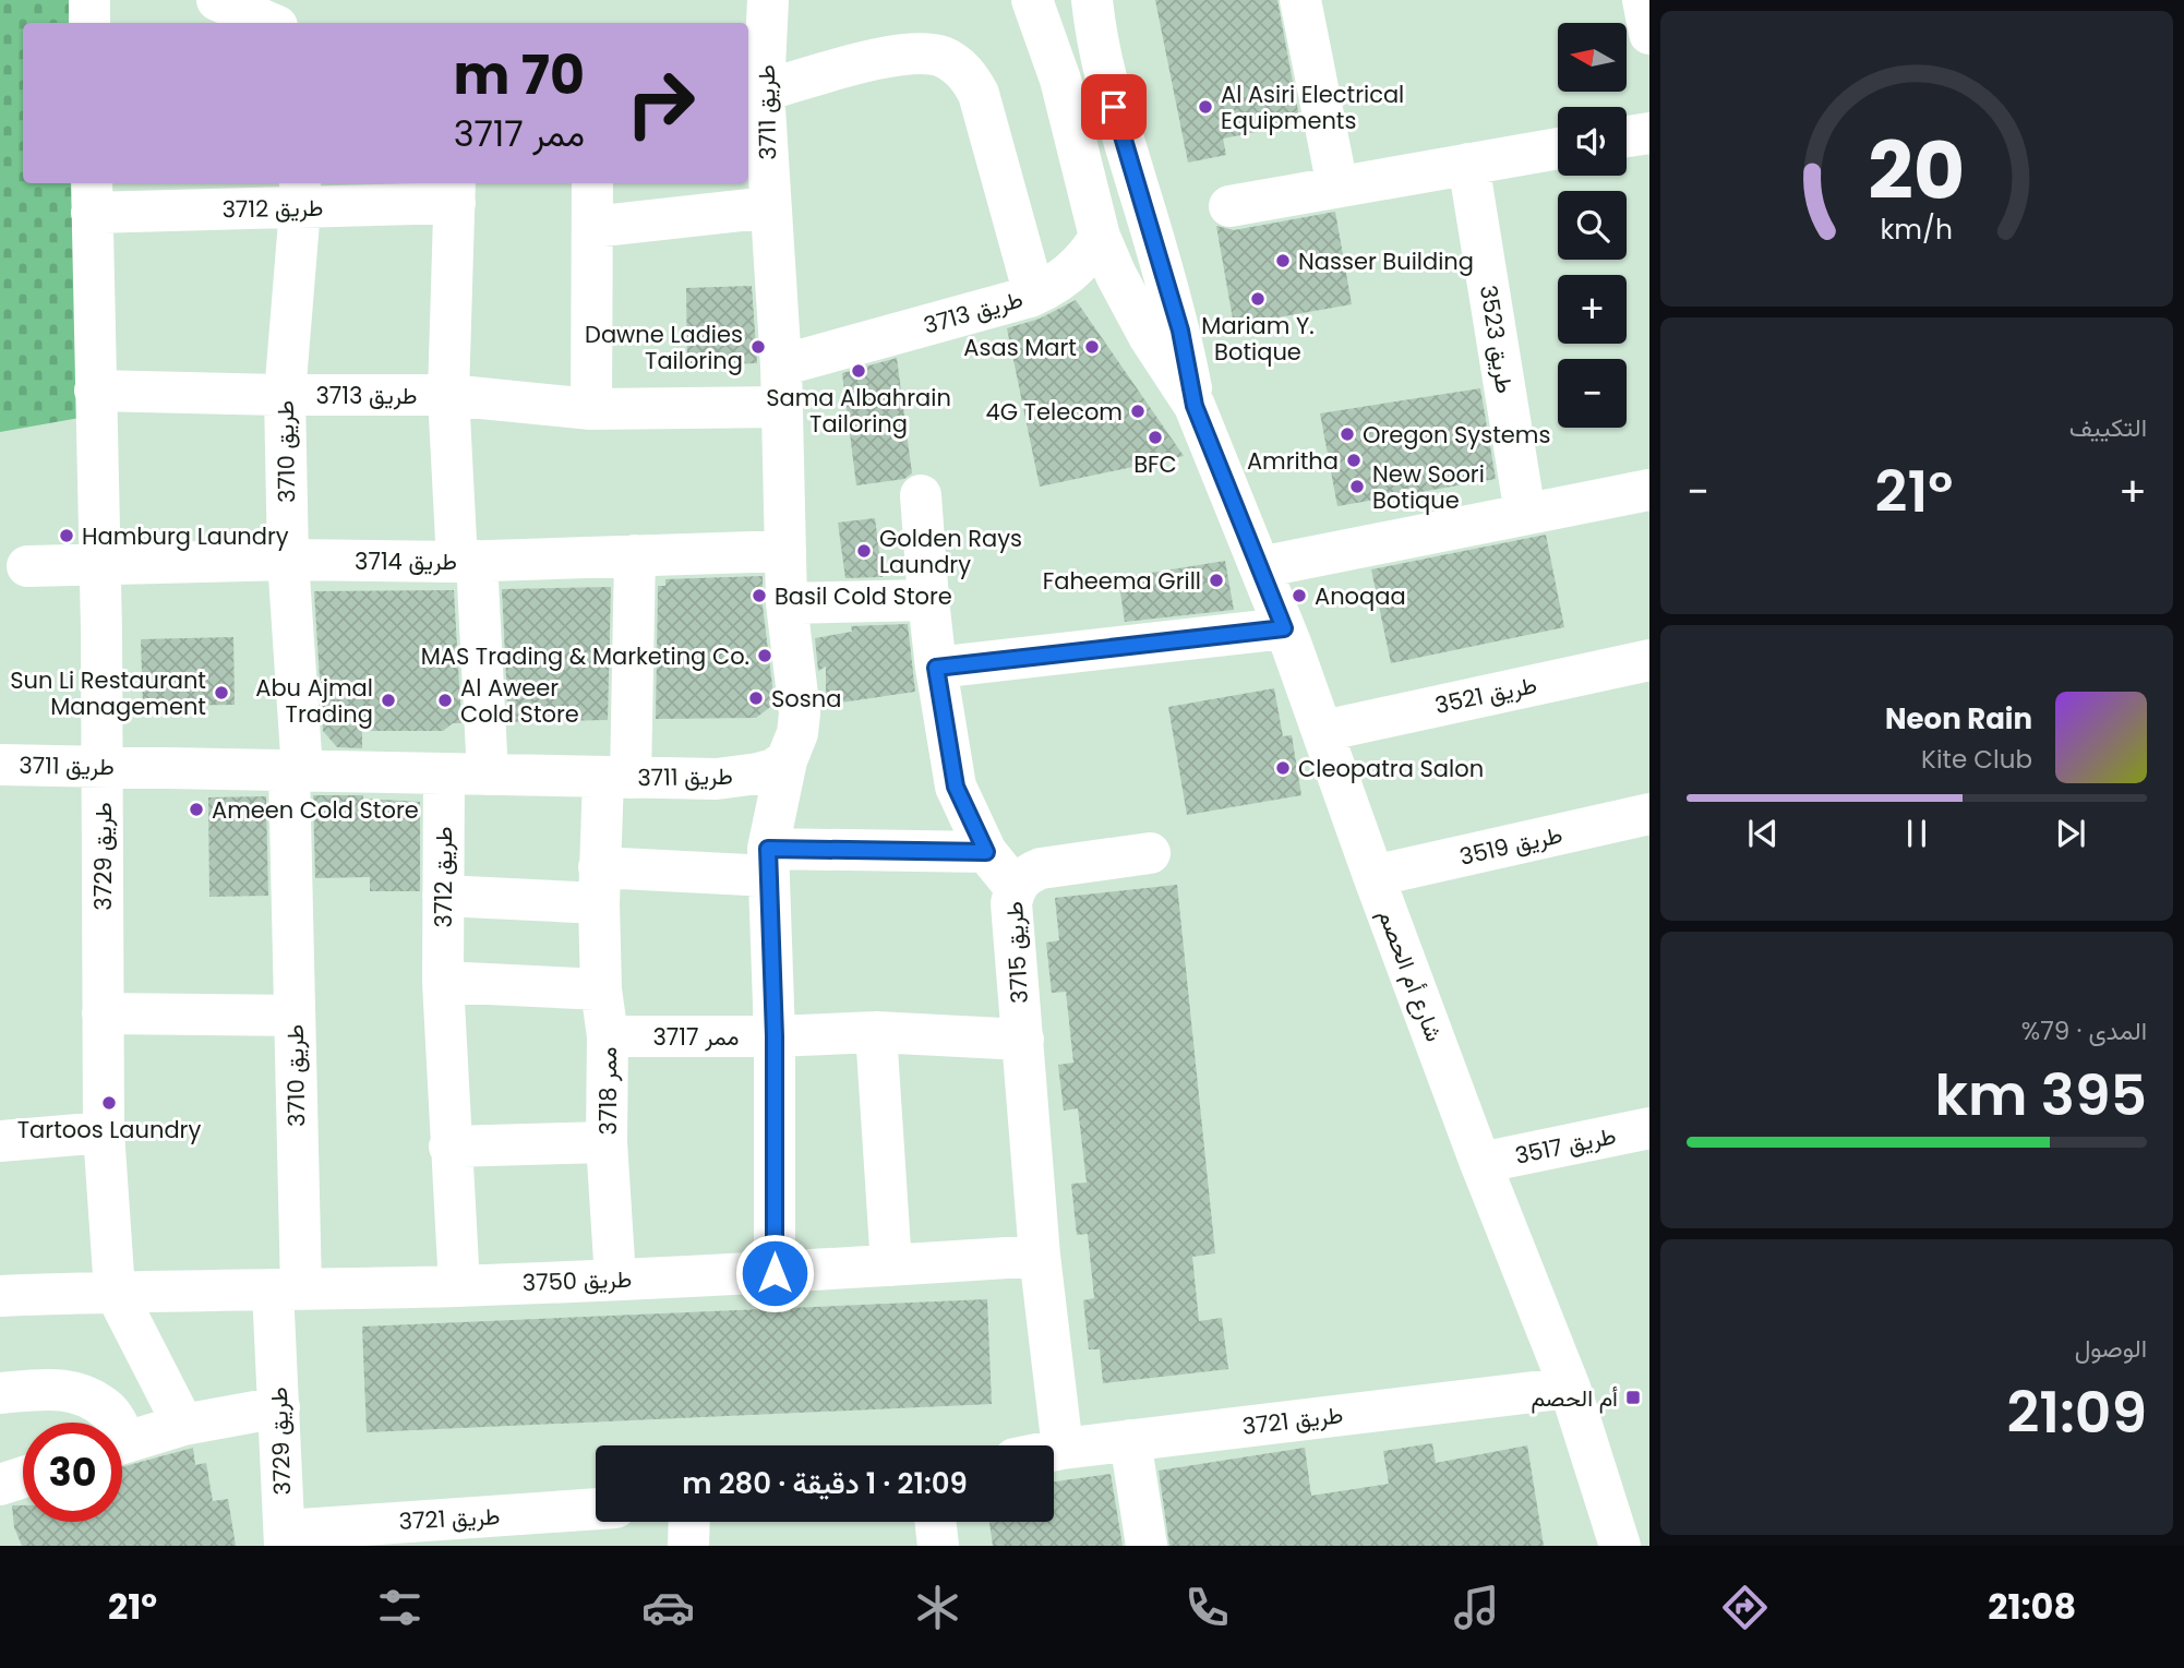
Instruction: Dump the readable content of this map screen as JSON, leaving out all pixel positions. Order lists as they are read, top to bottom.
{
  "streets": {
    "street": [
      "طريق 3711",
      "طريق 3712",
      "طريق 3713",
      "طريق 3523",
      "طريق 3710",
      "طريق 3714",
      "طريق 3521",
      "طريق 3519",
      "طريق 3729",
      "طريق 3715",
      "شارع أم الحصم",
      "ممر 3717",
      "ممر 3718",
      "طريق 3517",
      "طريق 3750",
      "طريق 3721"
    ]
  },
  "crossings": [
    ["طريق 3711", "طريق 3712"],
    ["طريق 3711", "طريق 3713"],
    ["طريق 3711", "طريق 3710"],
    ["طريق 3711", "طريق 3714"],
    ["طريق 3711", "طريق 3729"],
    ["طريق 3711", "ممر 3718"],
    ["طريق 3712", "طريق 3713"],
    ["طريق 3712", "طريق 3710"],
    ["طريق 3712", "طريق 3714"],
    ["طريق 3712", "طريق 3729"],
    ["طريق 3712", "طريق 3750"],
    ["طريق 3713", "طريق 3710"],
    ["طريق 3713", "طريق 3729"],
    ["طريق 3713", "شارع أم الحصم"],
    ["طريق 3710", "طريق 3714"],
    ["طريق 3710", "طريق 3729"],
    ["طريق 3710", "طريق 3750"],
    ["طريق 3714", "طريق 3729"],
    ["طريق 3714", "ممر 3718"],
    ["طريق 3521", "شارع أم الحصم"],
    ["طريق 3519", "شارع أم الحصم"],
    ["طريق 3729", "طريق 3750"],
    ["طريق 3729", "طريق 3721"],
    ["طريق 3715", "ممر 3717"],
    ["طريق 3715", "طريق 3750"],
    ["طريق 3715", "طريق 3721"],
    ["شارع أم الحصم", "طريق 3517"],
    ["شارع أم الحصم", "طريق 3721"],
    ["ممر 3717", "ممر 3718"],
    ["ممر 3718", "طريق 3750"]
  ],
  "places": {
    "other": [
      "Al Asiri Electrical Equipments",
      "Nasser Building",
      "Mariam Y. Botique",
      "Dawne Ladies Tailoring",
      "Asas Mart",
      "Sama Albahrain Tailoring",
      "4G Telecom",
      "Oregon Systems",
      "BFC",
      "Amritha",
      "New Soori Botique",
      "Hamburg Laundry",
      "Golden Rays Laundry",
      "Faheema Grill",
      "Basil Cold Store",
      "Anoqaa",
      "MAS Trading & Marketing Co.",
      "Sun Li Restaurant Management",
      "Sosna",
      "Abu Ajmal Trading",
      "Al Aweer Cold Store",
      "Cleopatra Salon",
      "Ameen Cold Store",
      "Tartoos Laundry"
    ],
    "transit": ["أم الحصم"]
  },
  "north": "left",
  "page": {
    "map_buttons": ["+", "−"],
    "turn": ["70 m", "ممر 3717"],
    "tile": [
      "التكييف",
      ["المدى · 79%", "395 km"],
      ["الوصول", "21:09"]
    ],
    "heat": ["−", "21°", "+"],
    "song": ["Neon Rain", "Kite Club"],
    "limit": "30",
    "trip": "21:09 · 1 دقيقة · 280 m",
    "tabs": ["21:08", "21°"],
    "gauge": ["20", "km/h"]
  }
}
